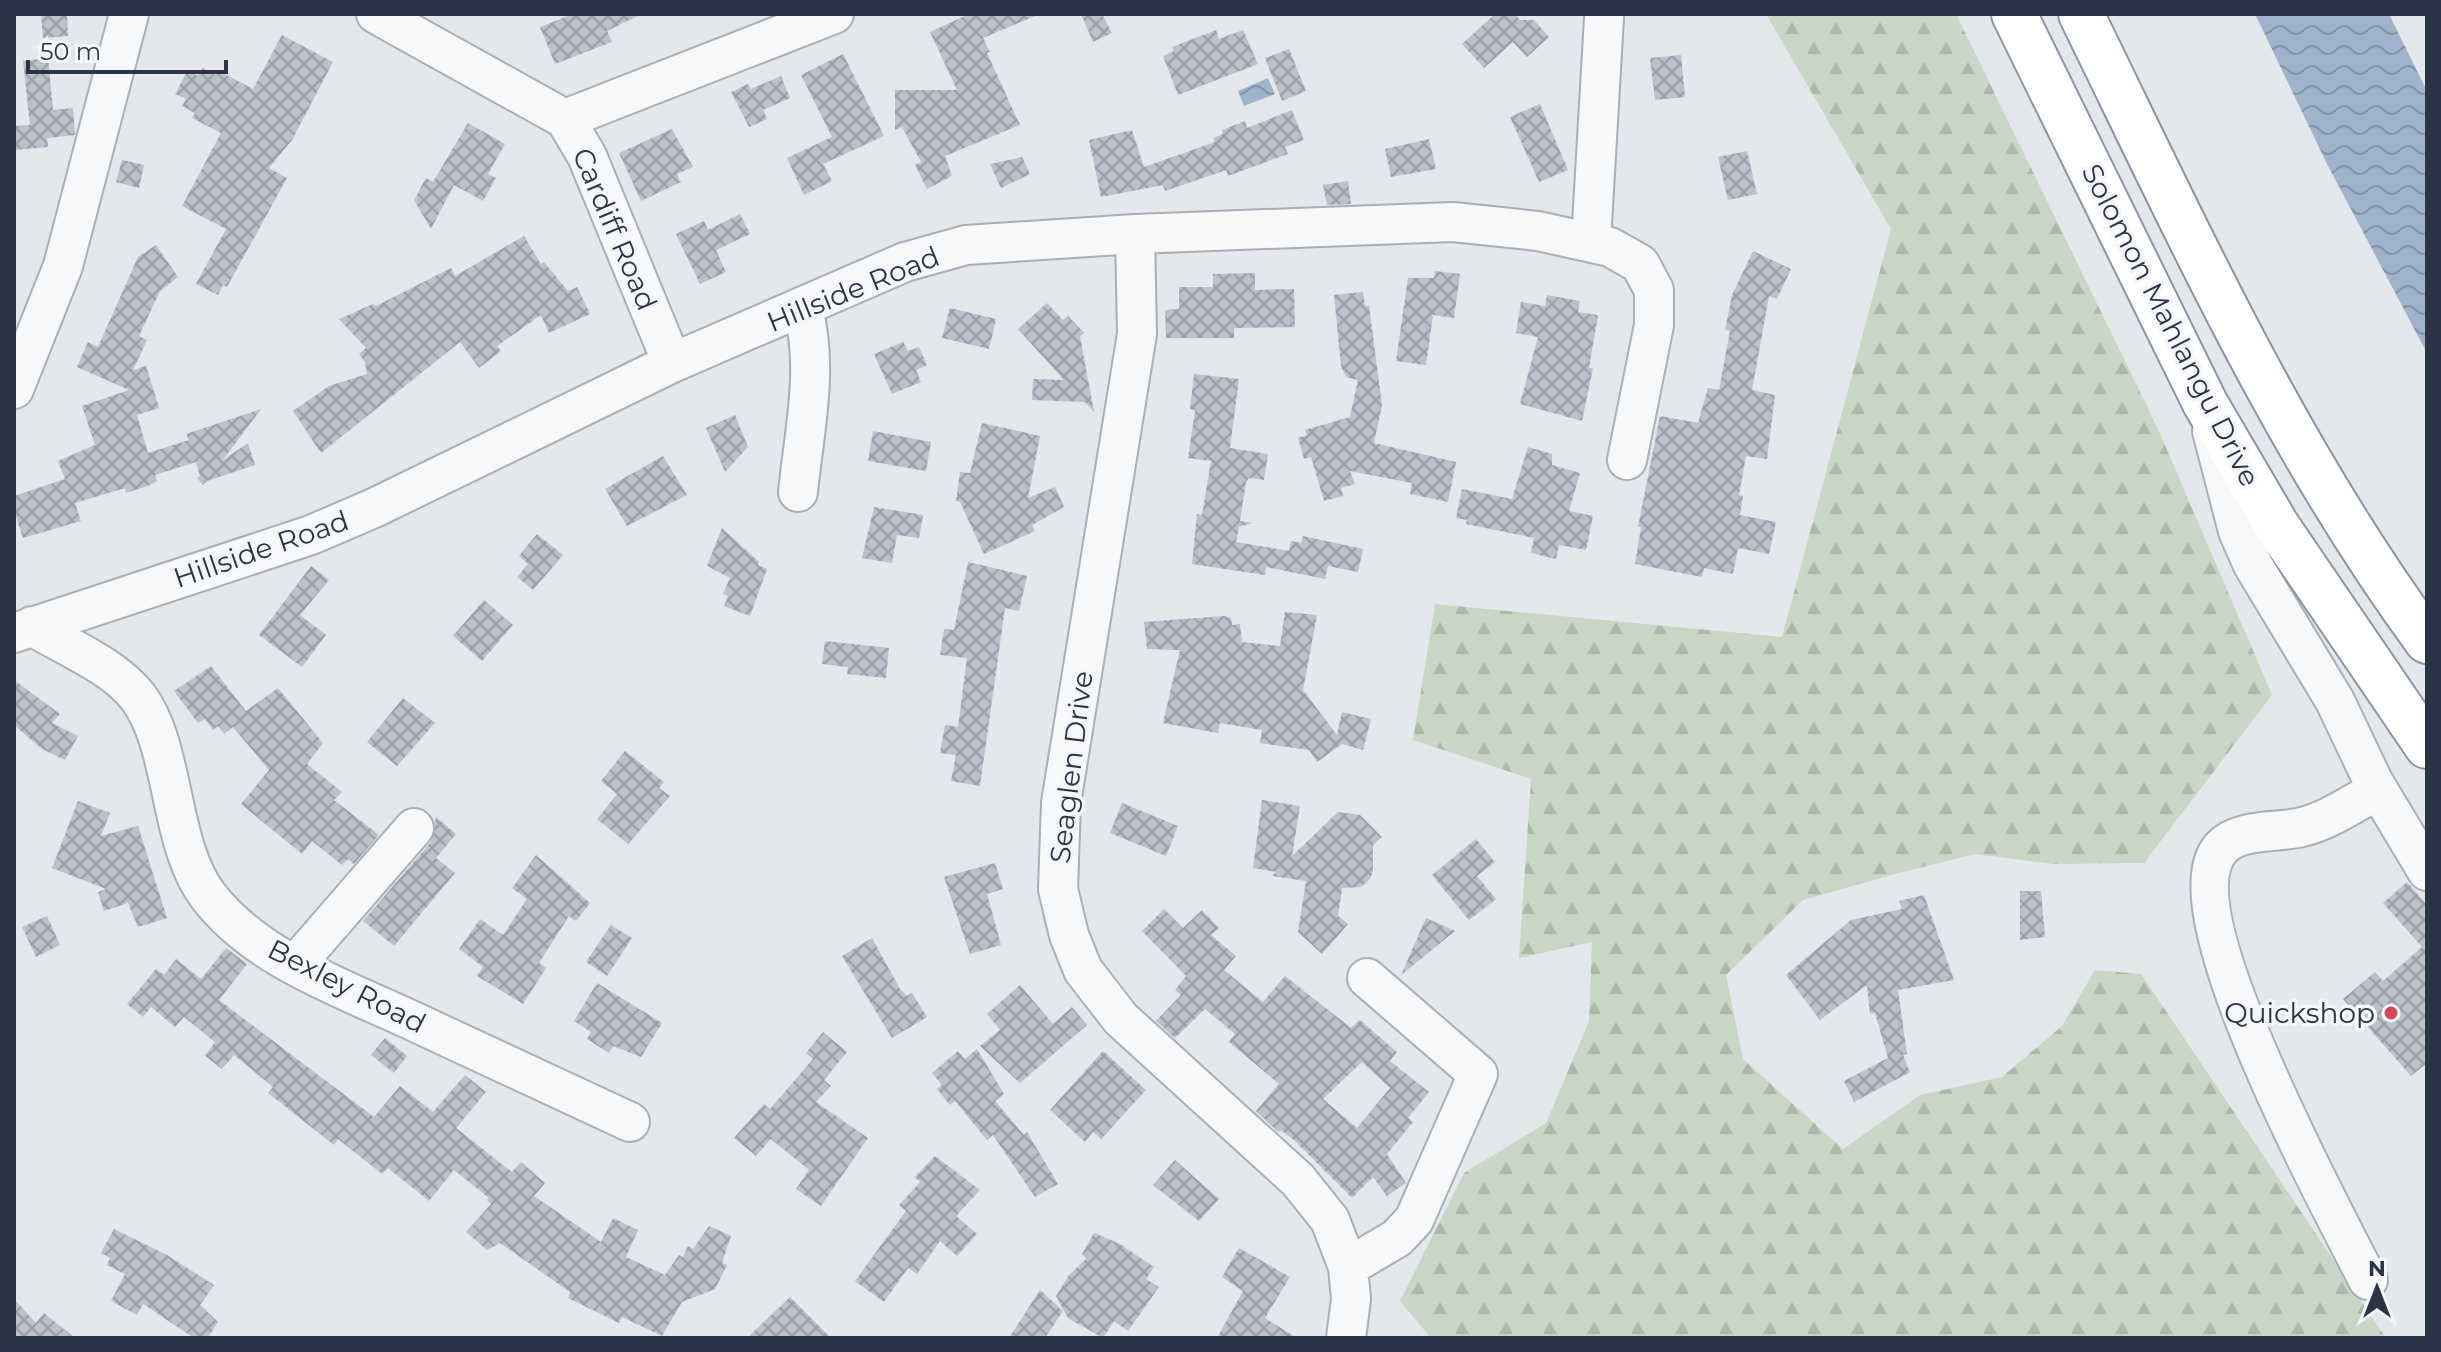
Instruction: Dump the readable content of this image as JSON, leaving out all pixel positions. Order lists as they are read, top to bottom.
{
  "streets": {
    "highway": ["Solomon Mahlangu Drive"],
    "street": [
      "Cardiff Road",
      "Hillside Road",
      "Seaglen Drive",
      "Bexley Road"
    ]
  },
  "crossings": [
    ["Cardiff Road", "Hillside Road"],
    ["Hillside Road", "Seaglen Drive"],
    ["Hillside Road", "Bexley Road"]
  ],
  "places": ["Quickshop"],
  "scale_bar": "50 m",
  "north": "top"
}
